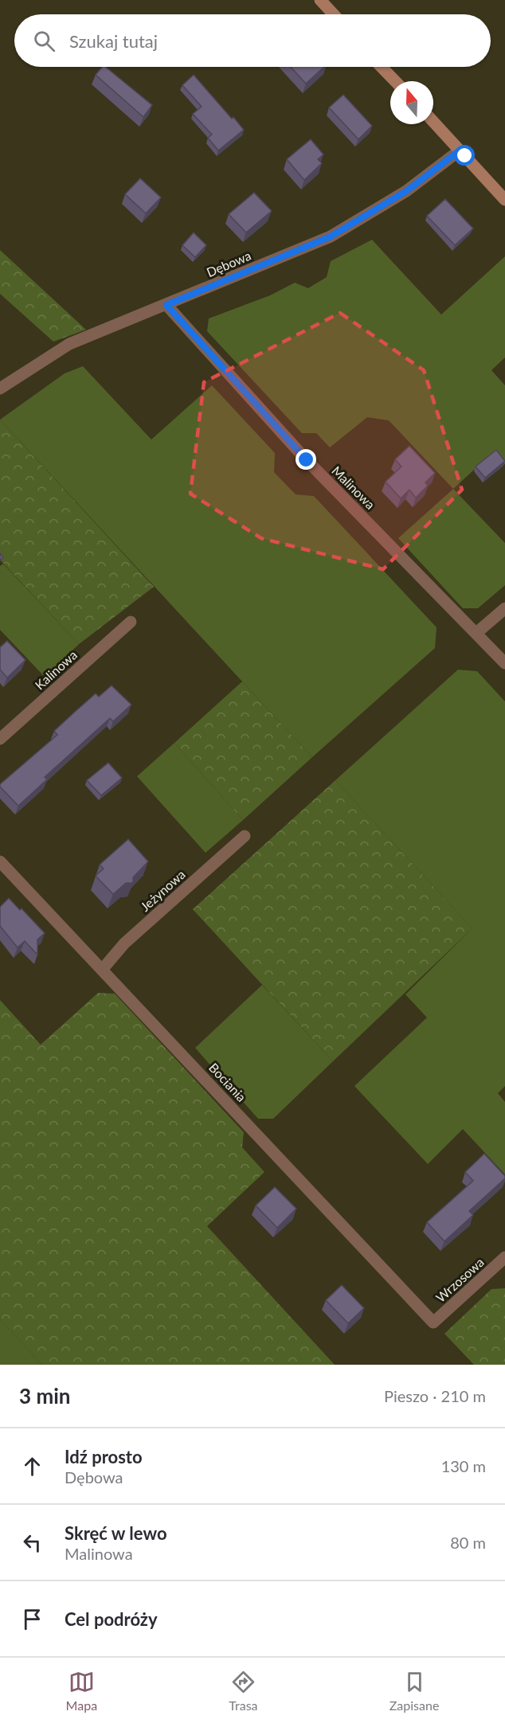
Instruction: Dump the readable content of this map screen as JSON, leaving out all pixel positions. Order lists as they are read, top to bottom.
{
  "streets": {
    "street": [
      "Dębowa",
      "Malinowa",
      "Kalinowa",
      "Jeżynowa",
      "Bociania",
      "Wrzosowa"
    ]
  },
  "crossings": [
    ["Dębowa", "Malinowa"],
    ["Jeżynowa", "Bociania"],
    ["Bociania", "Wrzosowa"]
  ],
  "north": "top",
  "page": {
    "search": "Szukaj tutaj",
    "heading": ["3 min", "Pieszo · 210 m"],
    "list": [
      ["Idź prosto", "Dębowa", "130 m"],
      ["Skręć w lewo", "Malinowa", "80 m"],
      "Cel podróży"
    ],
    "nav": ["Mapa", "Trasa", "Zapisane"]
  }
}
